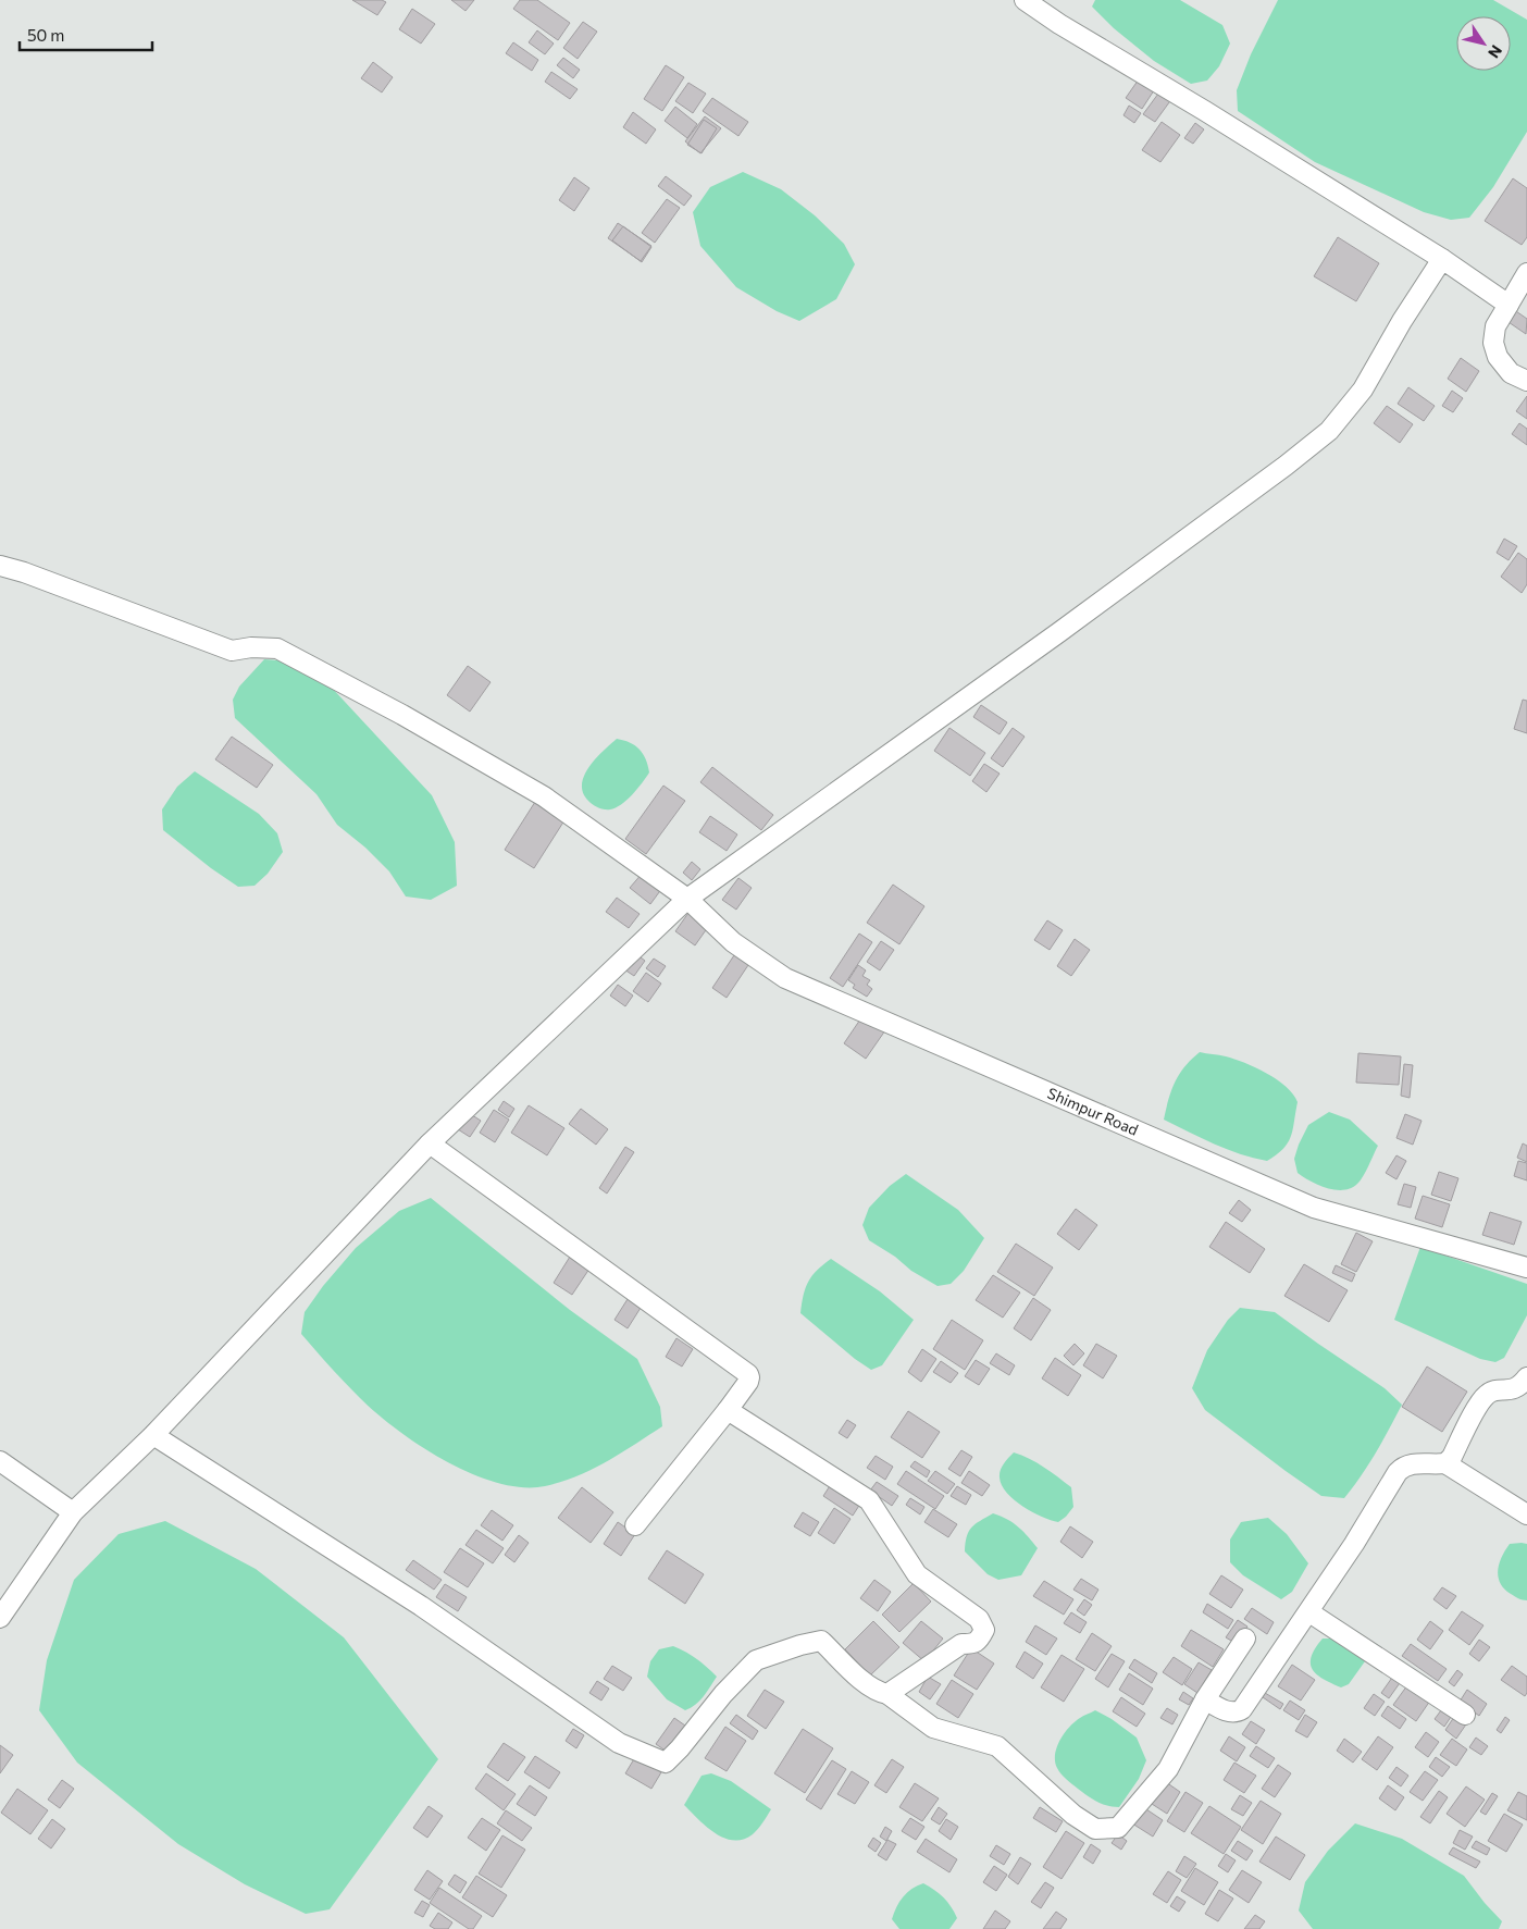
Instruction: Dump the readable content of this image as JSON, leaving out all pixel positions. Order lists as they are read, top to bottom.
{
  "streets": {
    "street": ["Shimpur Road"]
  },
  "scale_bar": "50 m",
  "north": "bottom right"
}
